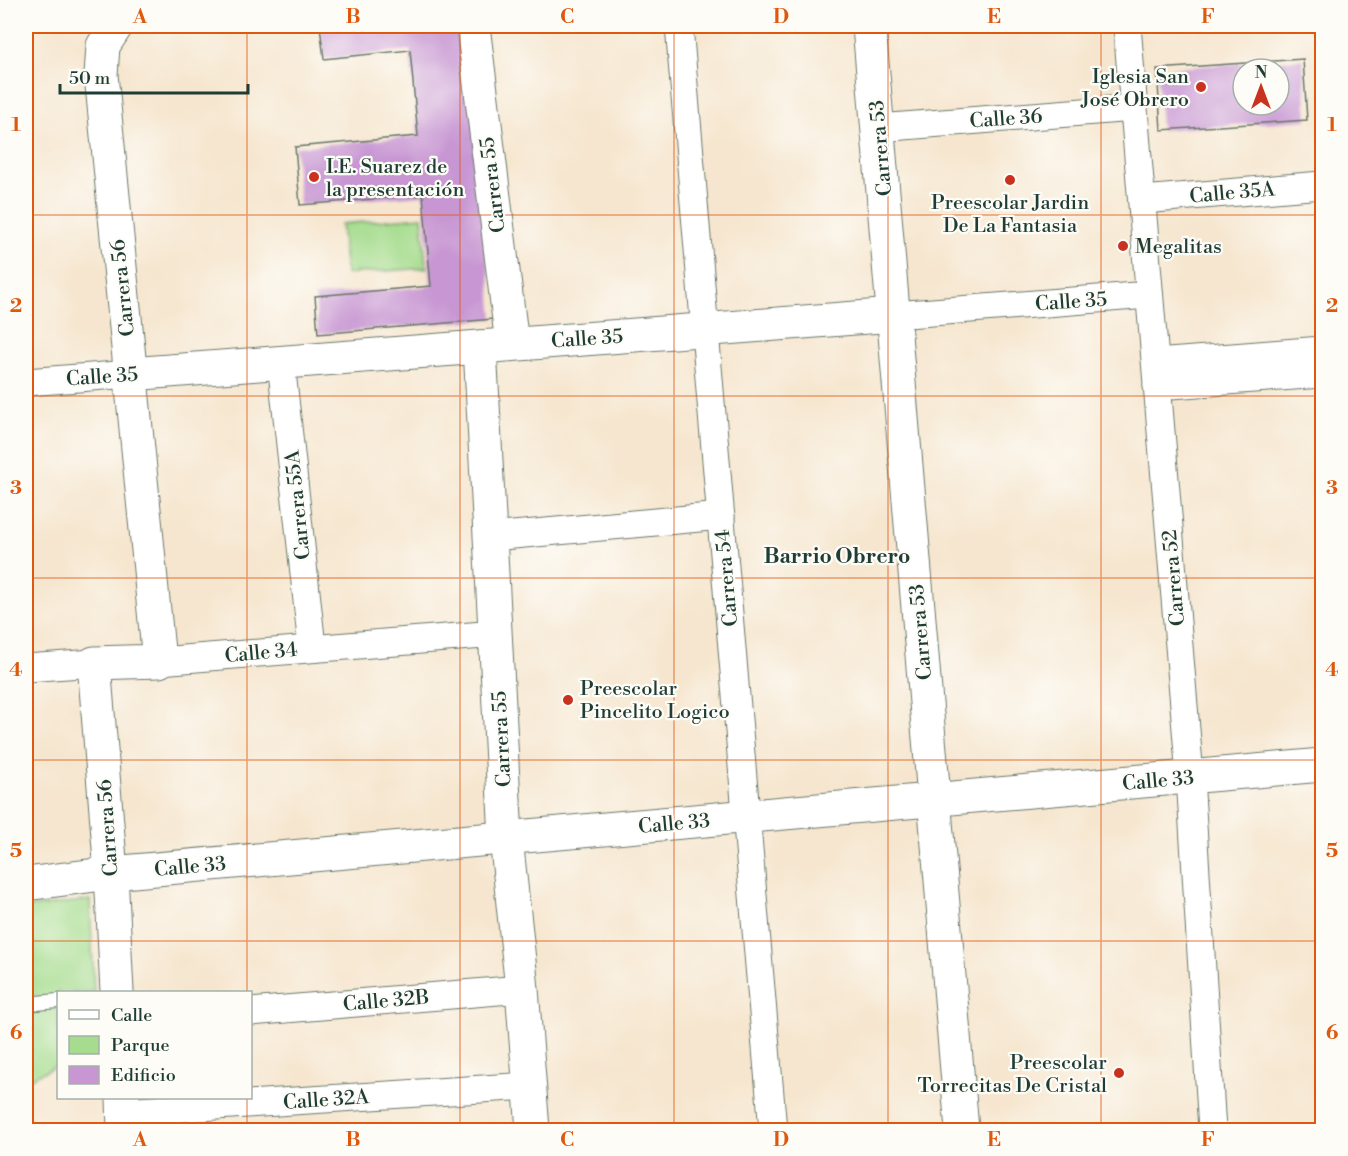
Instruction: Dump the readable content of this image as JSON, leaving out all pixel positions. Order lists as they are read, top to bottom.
{
  "streets": {
    "street": [
      "Calle 36",
      "Carrera 53",
      "Carrera 55",
      "Calle 35A",
      "Carrera 56",
      "Calle 35",
      "Carrera 55A",
      "Carrera 54",
      "Carrera 52",
      "Calle 34",
      "Calle 33",
      "Calle 32B",
      "Calle 32A"
    ]
  },
  "crossings": [
    ["Calle 36", "Carrera 53"],
    ["Calle 36", "Carrera 52"],
    ["Carrera 53", "Calle 35"],
    ["Carrera 53", "Calle 33"],
    ["Carrera 55", "Calle 35"],
    ["Carrera 55", "Calle 34"],
    ["Carrera 55", "Calle 33"],
    ["Carrera 55", "Calle 32B"],
    ["Carrera 55", "Calle 32A"],
    ["Calle 35A", "Carrera 52"],
    ["Carrera 56", "Calle 35"],
    ["Carrera 56", "Calle 34"],
    ["Carrera 56", "Calle 33"],
    ["Calle 35", "Carrera 55A"],
    ["Calle 35", "Carrera 54"],
    ["Calle 35", "Carrera 52"],
    ["Carrera 55A", "Calle 34"],
    ["Carrera 54", "Calle 33"],
    ["Carrera 52", "Calle 33"]
  ],
  "districts": ["Barrio Obrero"],
  "places": [
    "Iglesia San José Obrero",
    "I.E. Suarez de la presentación",
    "Preescolar Jardin De La Fantasia",
    "Megalitas",
    "Preescolar Pincelito Logico",
    "Preescolar Torrecitas De Cristal"
  ],
  "legend": ["Calle", "Parque", "Edificio"],
  "scale_bar": "50 m",
  "north": "top",
  "grid": {
    "columns": [
      "A",
      "B",
      "C",
      "D",
      "E",
      "F"
    ],
    "rows": [
      "1",
      "2",
      "3",
      "4",
      "5",
      "6"
    ]
  }
}
